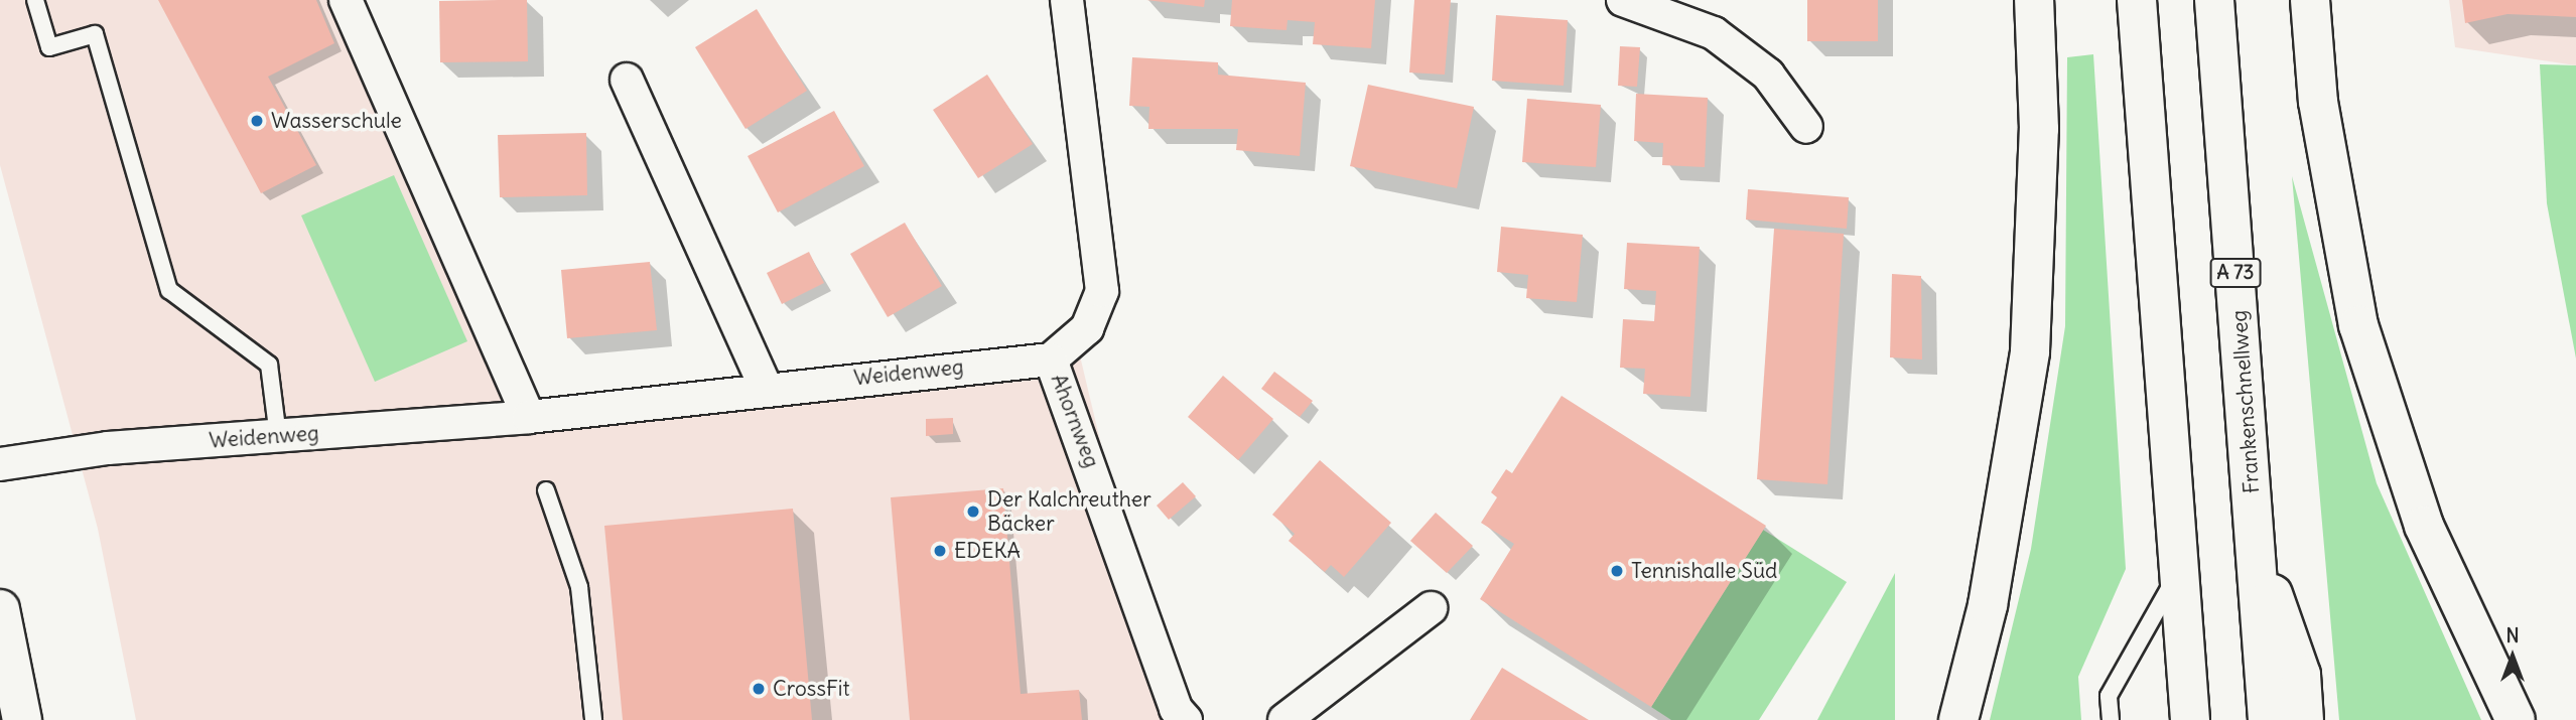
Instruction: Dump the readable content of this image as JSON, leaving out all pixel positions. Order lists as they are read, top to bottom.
{
  "streets": {
    "main road": ["A 73", "Frankenschnellweg"],
    "street": ["Weidenweg", "Ahornweg"]
  },
  "crossings": [
    ["Weidenweg", "Ahornweg"]
  ],
  "places": [
    "Wasserschule",
    "Der Kalchreuther Bäcker",
    "EDEKA",
    "Tennishalle Süd",
    "CrossFit"
  ],
  "north": "top"
}
